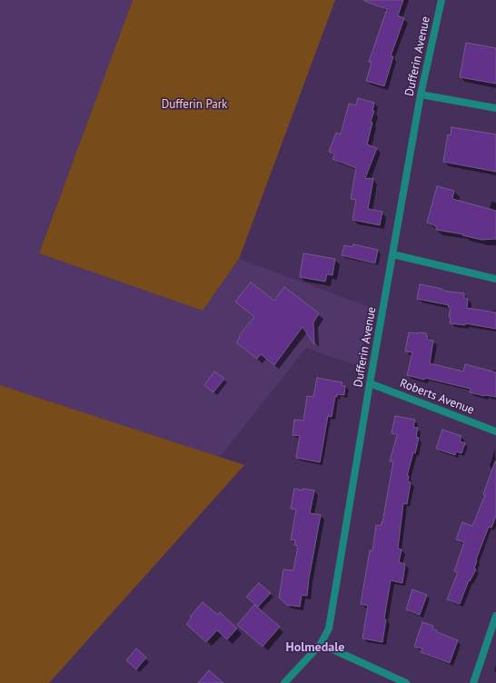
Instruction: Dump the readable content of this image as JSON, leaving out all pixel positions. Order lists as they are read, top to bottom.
{
  "streets": {
    "street": ["Dufferin Avenue", "Roberts Avenue"]
  },
  "crossings": [
    ["Dufferin Avenue", "Roberts Avenue"]
  ],
  "districts": ["Holmedale"],
  "parks": ["Dufferin Park"]
}
